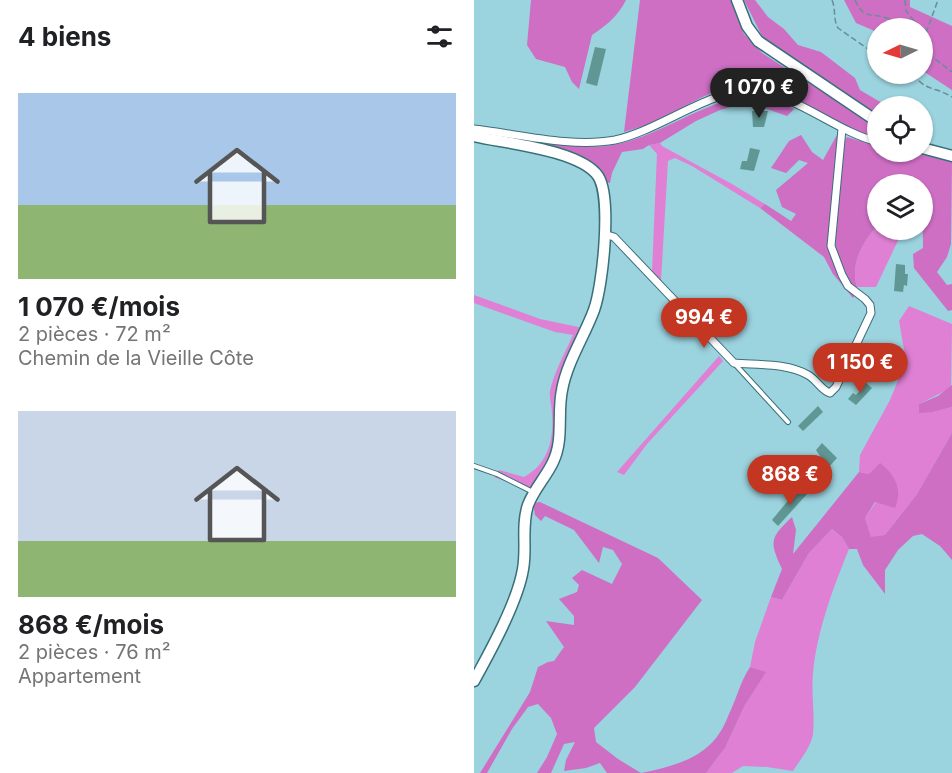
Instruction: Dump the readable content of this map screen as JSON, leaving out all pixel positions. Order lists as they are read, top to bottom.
{
  "north": "left",
  "page": {
    "heading": "4 biens",
    "price": [
      "1 070 €",
      "994 €",
      "1 150 €",
      "868 €"
    ],
    "list": [
      {
        "name": "1 070 €/mois",
        "note": "2 pièces · 72 m² · Chemin de la Vieille Côte"
      },
      {
        "name": "868 €/mois",
        "note": "2 pièces · 76 m² · Appartement"
      }
    ]
  }
}
